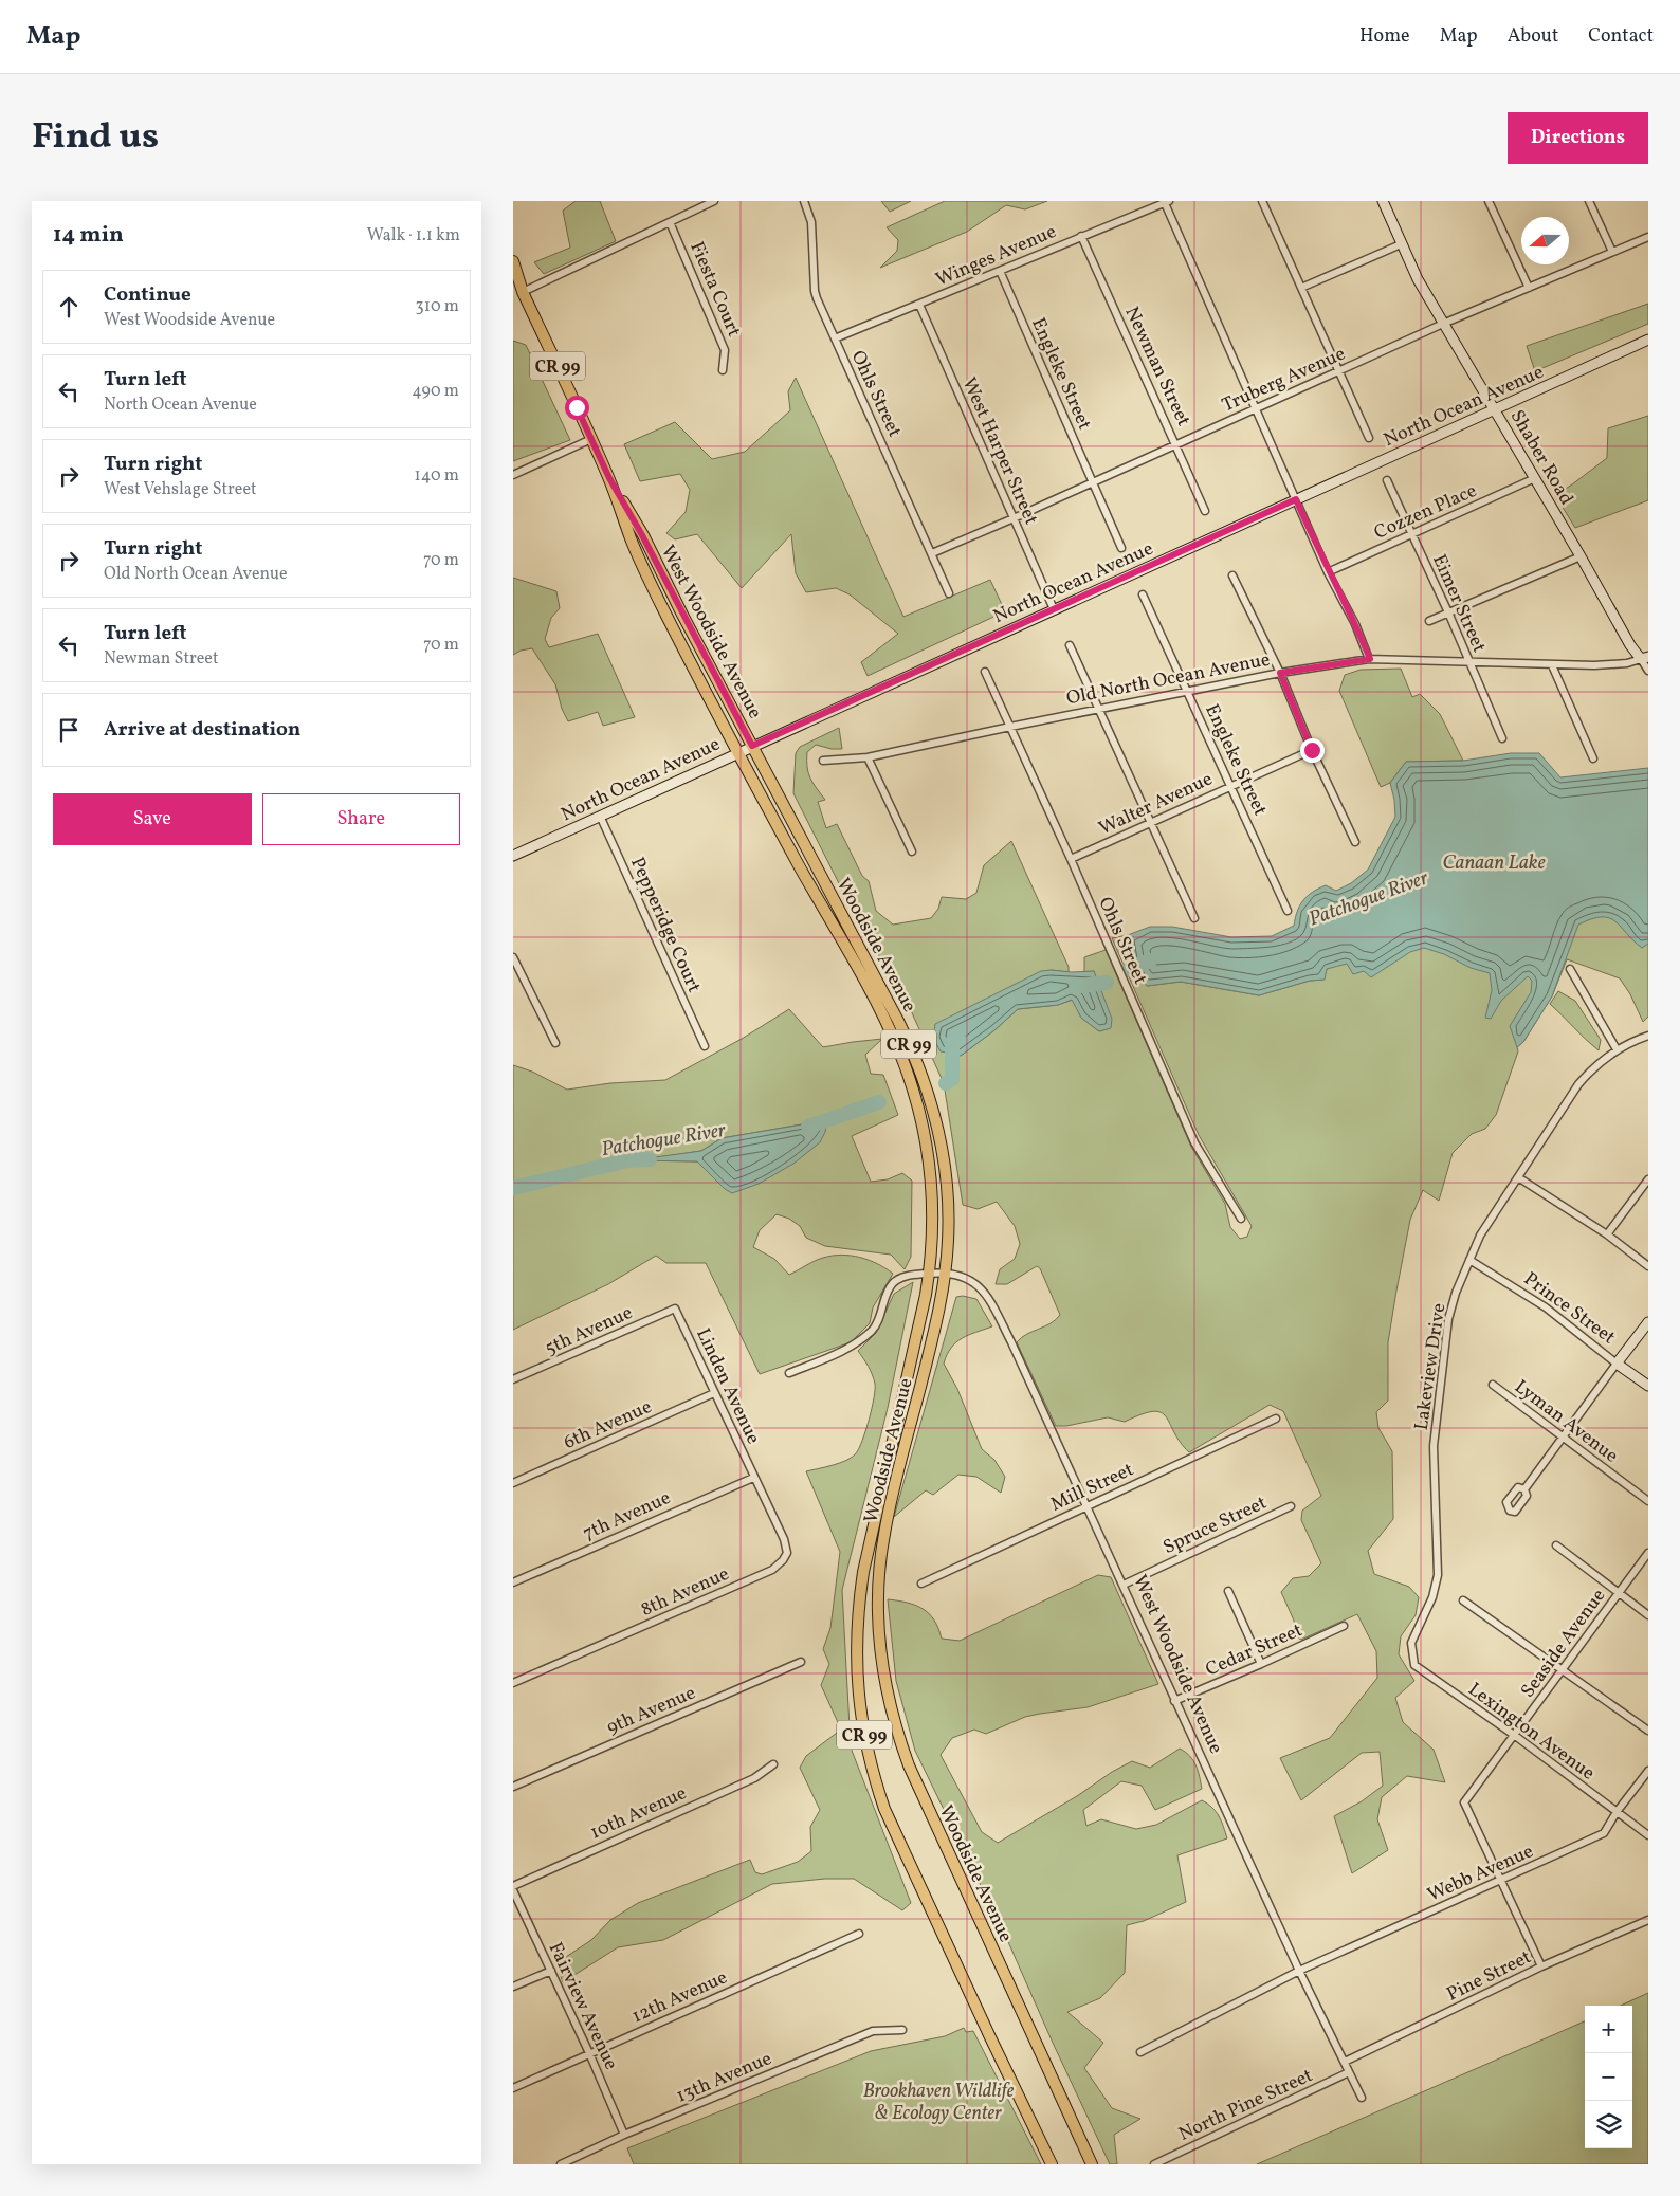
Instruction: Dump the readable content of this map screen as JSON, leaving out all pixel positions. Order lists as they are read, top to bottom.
{
  "streets": {
    "main road": [
      "CR 99",
      "North Ocean Avenue",
      "Shaber Road",
      "West Woodside Avenue",
      "Woodside Avenue",
      "Prince Street"
    ],
    "street": [
      "Winges Avenue",
      "Fiesta Court",
      "Newman Street",
      "Engleke Street",
      "Truberg Avenue",
      "Ohls Street",
      "West Harper Street",
      "Cozzen Place",
      "Eimer Street",
      "Old North Ocean Avenue",
      "Walter Avenue",
      "Pepperidge Court",
      "5th Avenue",
      "Lakeview Drive",
      "Linden Avenue",
      "Lyman Avenue",
      "6th Avenue",
      "Mill Street",
      "7th Avenue",
      "Spruce Street",
      "8th Avenue",
      "Seaside Avenue",
      "Cedar Street",
      "9th Avenue",
      "Lexington Avenue",
      "10th Avenue",
      "Webb Avenue",
      "Pine Street",
      "12th Avenue",
      "Fairview Avenue",
      "13th Avenue",
      "North Pine Street"
    ]
  },
  "crossings": [
    ["Winges Avenue", "Newman Street"],
    ["Winges Avenue", "Engleke Street"],
    ["Winges Avenue", "Ohls Street"],
    ["Winges Avenue", "West Harper Street"],
    ["Newman Street", "Truberg Avenue"],
    ["Engleke Street", "Truberg Avenue"],
    ["Engleke Street", "Old North Ocean Avenue"],
    ["Engleke Street", "Walter Avenue"],
    ["Truberg Avenue", "Ohls Street"],
    ["Truberg Avenue", "West Harper Street"],
    ["Truberg Avenue", "Shaber Road"],
    ["Ohls Street", "Old North Ocean Avenue"],
    ["Ohls Street", "Walter Avenue"],
    ["North Ocean Avenue", "West Harper Street"],
    ["North Ocean Avenue", "Shaber Road"],
    ["North Ocean Avenue", "West Woodside Avenue"],
    ["North Ocean Avenue", "Pepperidge Court"],
    ["North Ocean Avenue", "Woodside Avenue"],
    ["Shaber Road", "Cozzen Place"],
    ["Shaber Road", "Old North Ocean Avenue"],
    ["Cozzen Place", "Eimer Street"],
    ["Eimer Street", "Old North Ocean Avenue"],
    ["West Woodside Avenue", "Woodside Avenue"],
    ["West Woodside Avenue", "Mill Street"],
    ["West Woodside Avenue", "Spruce Street"],
    ["West Woodside Avenue", "Cedar Street"],
    ["West Woodside Avenue", "Webb Avenue"],
    ["West Woodside Avenue", "Pine Street"],
    ["West Woodside Avenue", "North Pine Street"],
    ["Prince Street", "Lakeview Drive"],
    ["5th Avenue", "Linden Avenue"],
    ["Lakeview Drive", "Lexington Avenue"],
    ["Linden Avenue", "6th Avenue"],
    ["Linden Avenue", "7th Avenue"],
    ["Linden Avenue", "8th Avenue"],
    ["7th Avenue", "8th Avenue"],
    ["Seaside Avenue", "Lexington Avenue"],
    ["Seaside Avenue", "Webb Avenue"],
    ["Lexington Avenue", "Webb Avenue"],
    ["12th Avenue", "Fairview Avenue"],
    ["Fairview Avenue", "13th Avenue"]
  ],
  "water": ["Canaan Lake", "Patchogue River"],
  "parks": ["Brookhaven Wildlife & Ecology Center"],
  "north": "left",
  "page": {
    "header": "Map",
    "nav": [
      "Home",
      "Map",
      "About",
      "Contact"
    ],
    "title": "Find us",
    "buttons": [
      "Directions",
      ["Save", "Share"]
    ],
    "heading": ["14 min", "Walk · 1.1 km"],
    "list": [
      ["Continue", "West Woodside Avenue", "310 m"],
      ["Turn left", "North Ocean Avenue", "490 m"],
      ["Turn right", "West Vehslage Street", "140 m"],
      ["Turn right", "Old North Ocean Avenue", "70 m"],
      ["Turn left", "Newman Street", "70 m"],
      "Arrive at destination"
    ],
    "map_buttons": ["+", "−"]
  }
}
